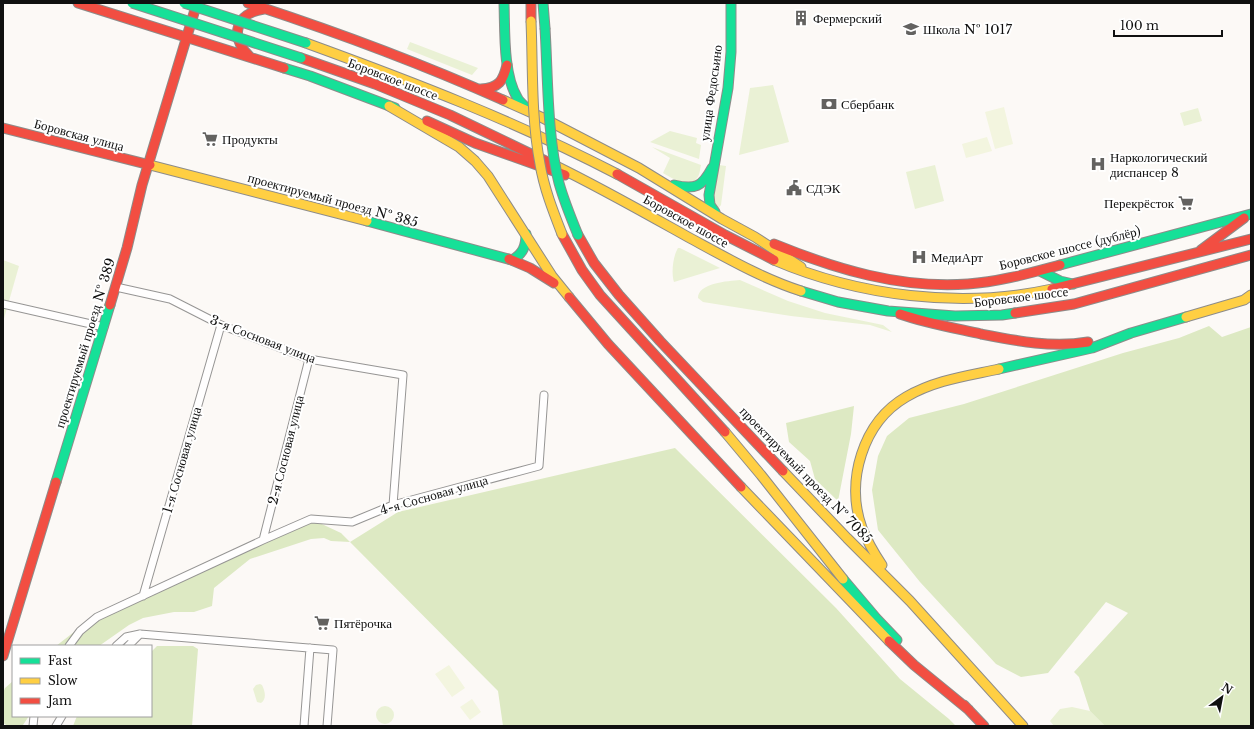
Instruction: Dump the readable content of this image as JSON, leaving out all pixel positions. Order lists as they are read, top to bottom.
{
  "streets": {
    "main road": [
      "Боровское шоссе",
      "улица Федосьино",
      "Боровская улица",
      "проектируемый проезд № 385",
      "Боровское шоссе (дублёр)",
      "проектируемый проезд № 389",
      "проектируемый проезд № 7085"
    ],
    "street": [
      "3-я Сосновая улица",
      "2-я Сосновая улица",
      "1-я Сосновая улица",
      "4-я Сосновая улица"
    ]
  },
  "crossings": [
    ["Боровская улица", "проектируемый проезд № 385"],
    ["Боровская улица", "проектируемый проезд № 389"],
    ["проектируемый проезд № 385", "проектируемый проезд № 389"],
    ["3-я Сосновая улица", "проектируемый проезд № 389"],
    ["3-я Сосновая улица", "2-я Сосновая улица"],
    ["3-я Сосновая улица", "1-я Сосновая улица"],
    ["3-я Сосновая улица", "4-я Сосновая улица"],
    ["2-я Сосновая улица", "4-я Сосновая улица"],
    ["1-я Сосновая улица", "4-я Сосновая улица"]
  ],
  "places": {
    "building": ["Фермерский"],
    "school or university": ["Школа № 1017"],
    "bank": ["Сбербанк"],
    "supermarket": ["Продукты", "Перекрёсток", "Пятёрочка"],
    "hospital": ["Наркологический диспансер 8", "МедиАрт"],
    "public building": ["СДЭК"]
  },
  "legend": ["Fast", "Slow", "Jam"],
  "scale_bar": "100 m",
  "north": "top right"
}
